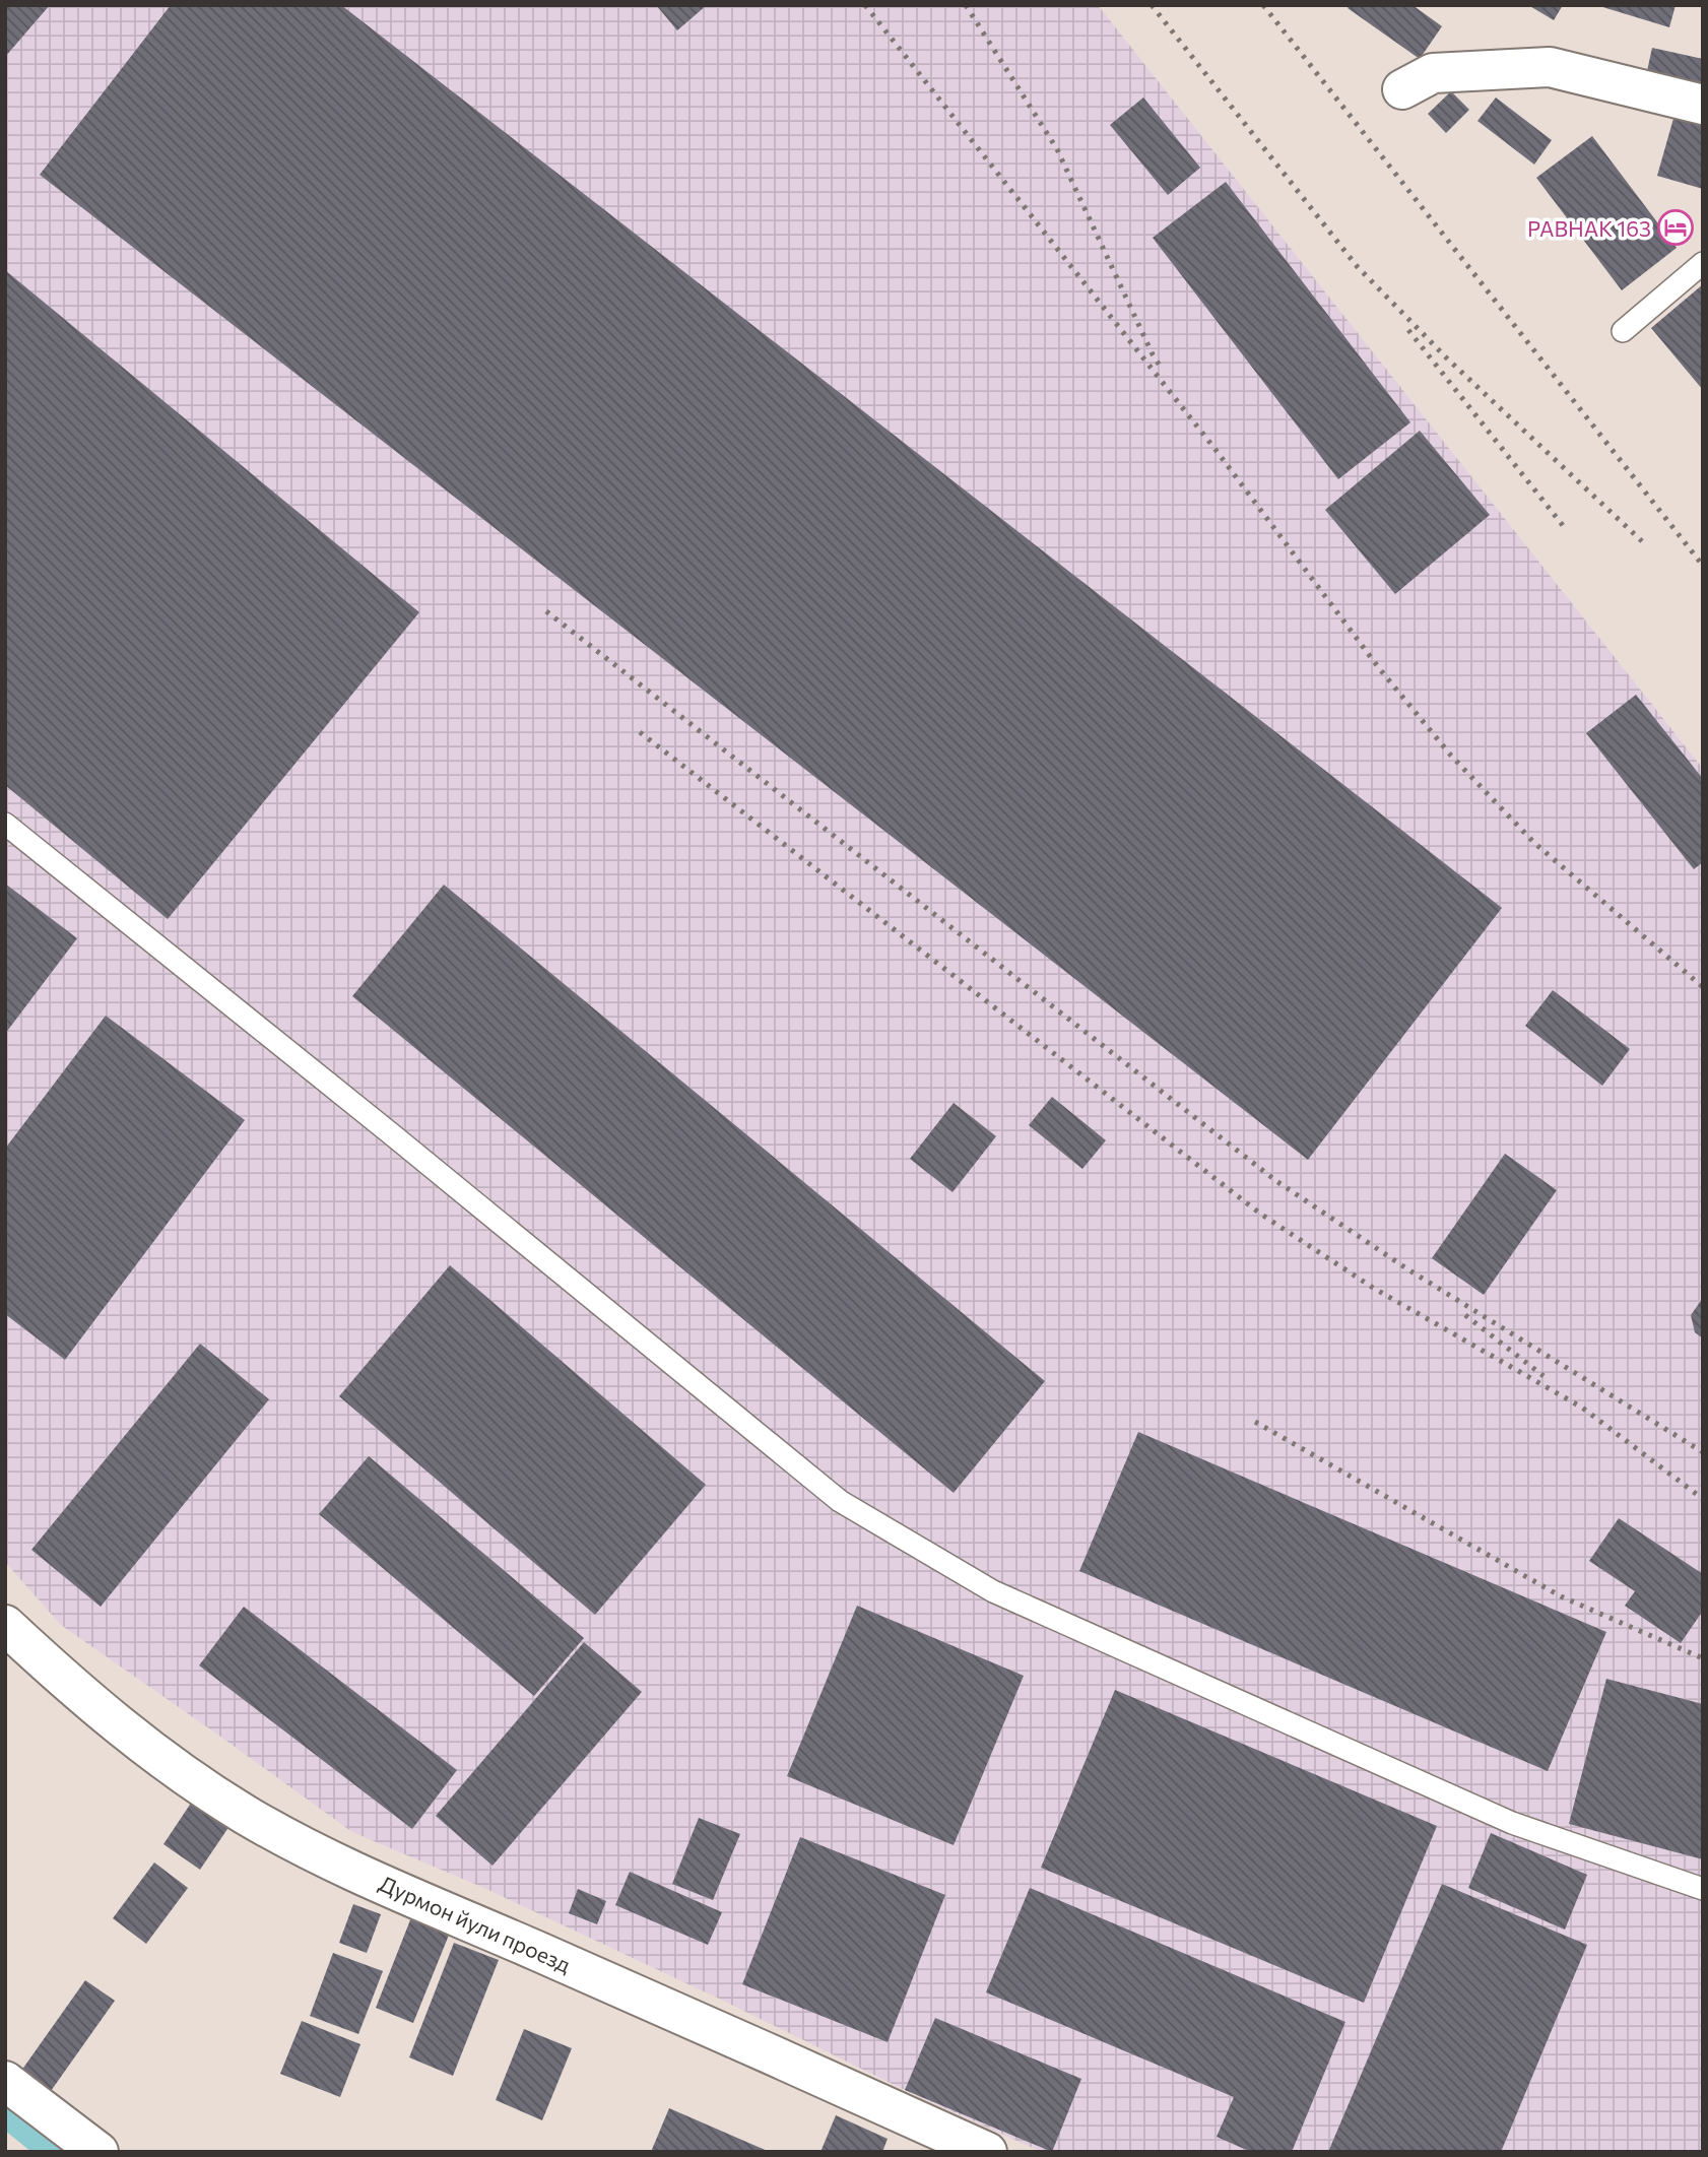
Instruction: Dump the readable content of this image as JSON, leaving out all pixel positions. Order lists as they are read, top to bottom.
{
  "streets": {
    "street": ["Дурмон йули проезд"]
  },
  "places": {
    "hotel": ["РАВНАК 163"]
  }
}
